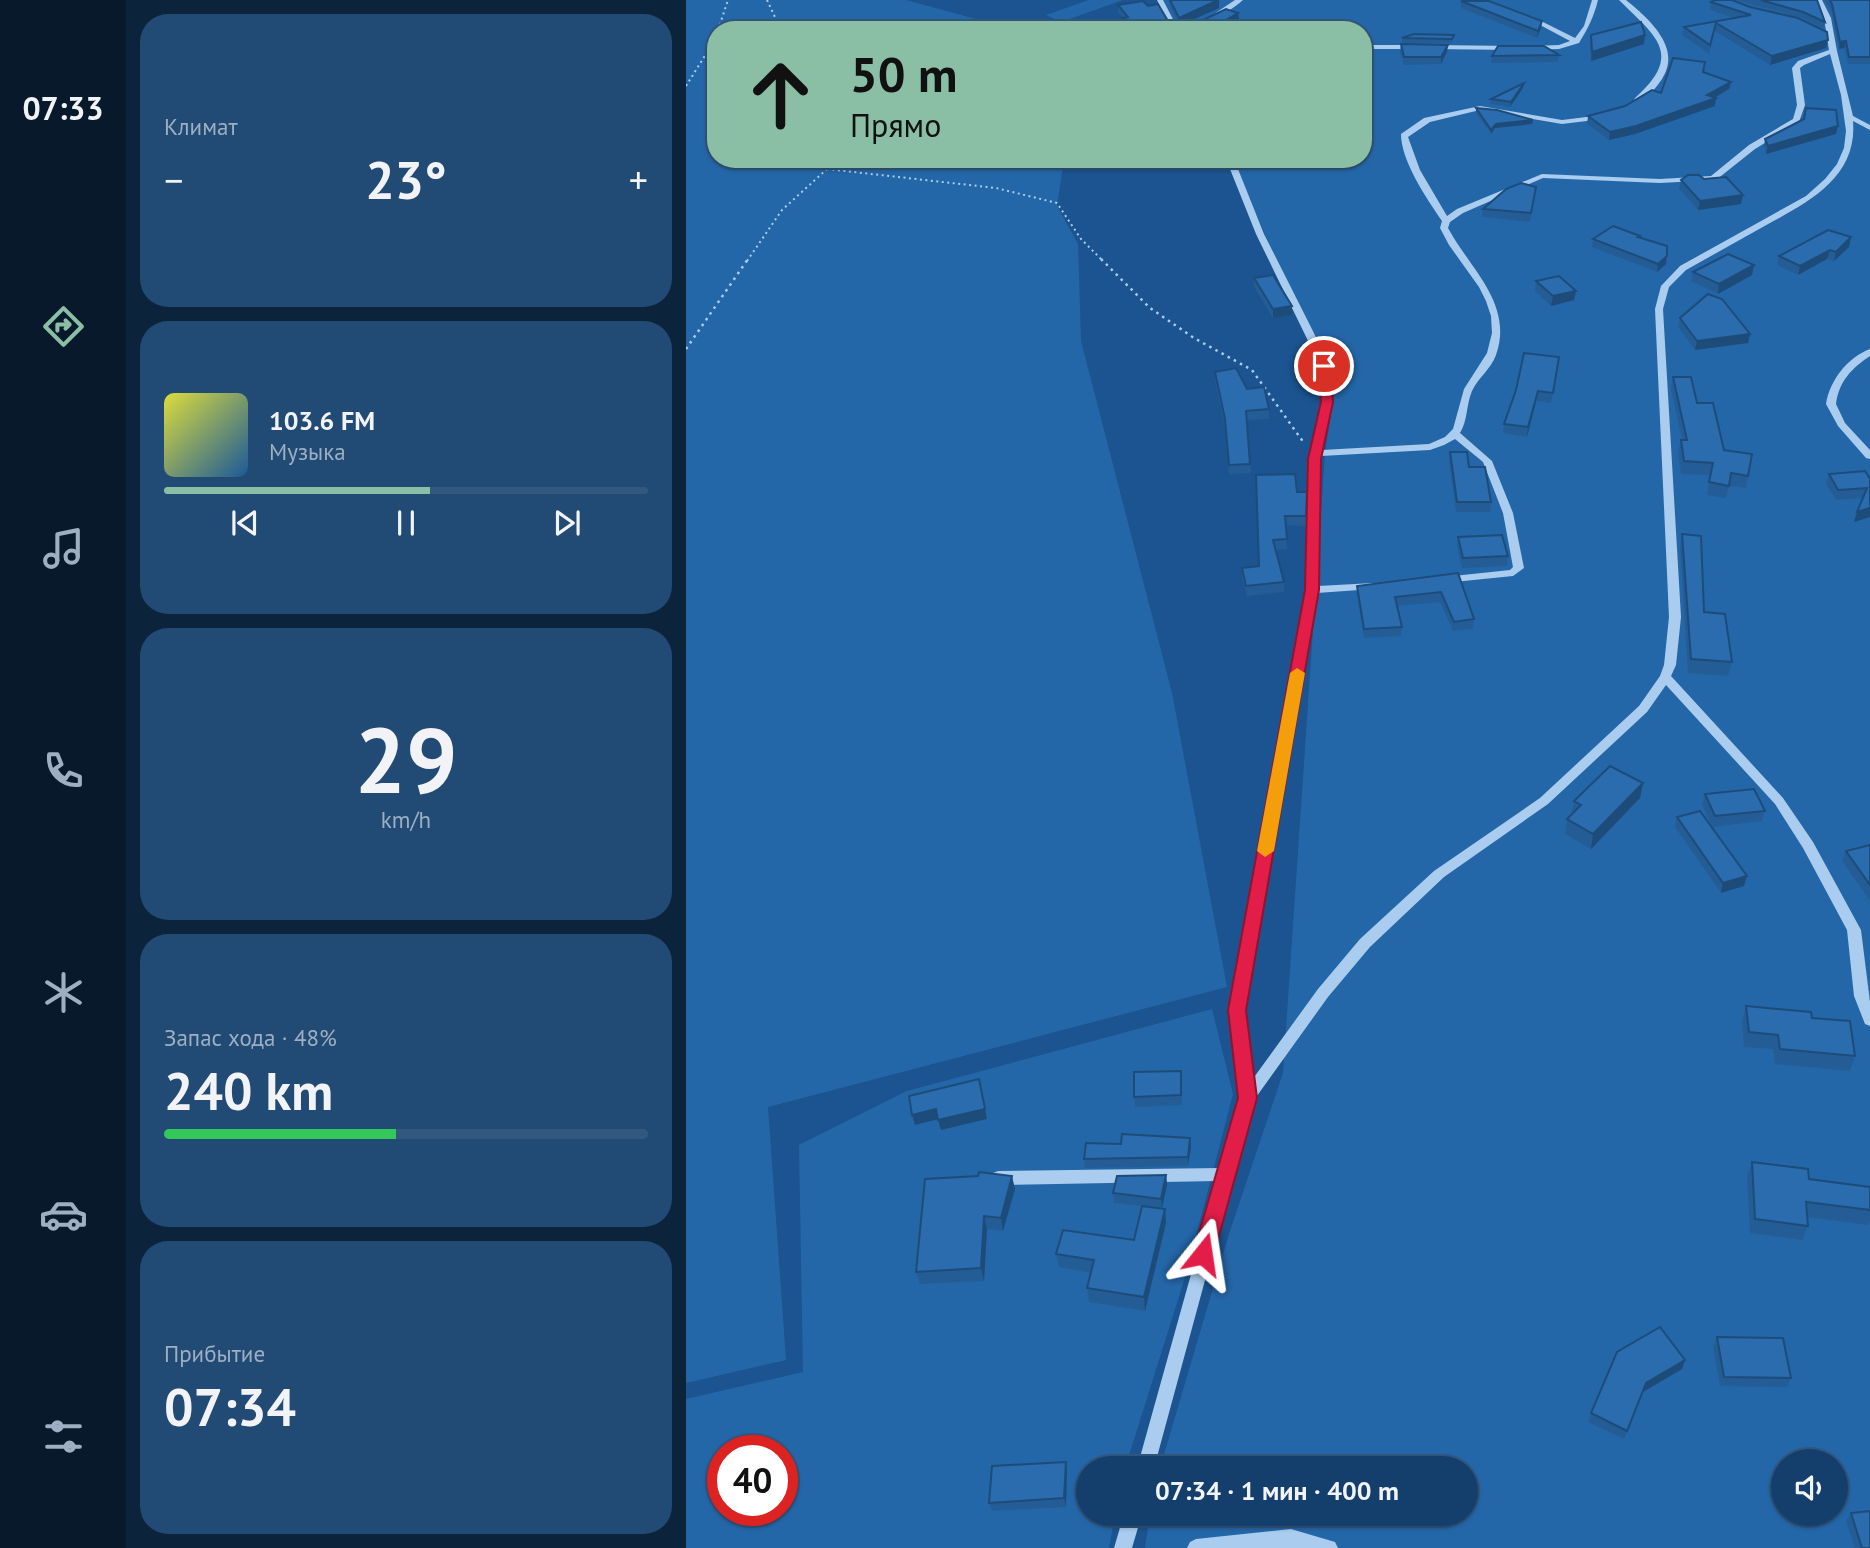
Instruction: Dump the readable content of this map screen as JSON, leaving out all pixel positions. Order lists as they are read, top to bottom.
{
  "page": {
    "tabs": "07:33",
    "tile": [
      "Климат",
      ["29", "km/h"],
      ["Запас хода · 48%", "240 km"],
      ["Прибытие", "07:34"]
    ],
    "turn": ["50 m", "Прямо"],
    "heat": ["−", "23°", "+"],
    "song": ["103.6 FM", "Музыка"],
    "limit": "40",
    "trip": "07:34 · 1 мин · 400 m"
  }
}
